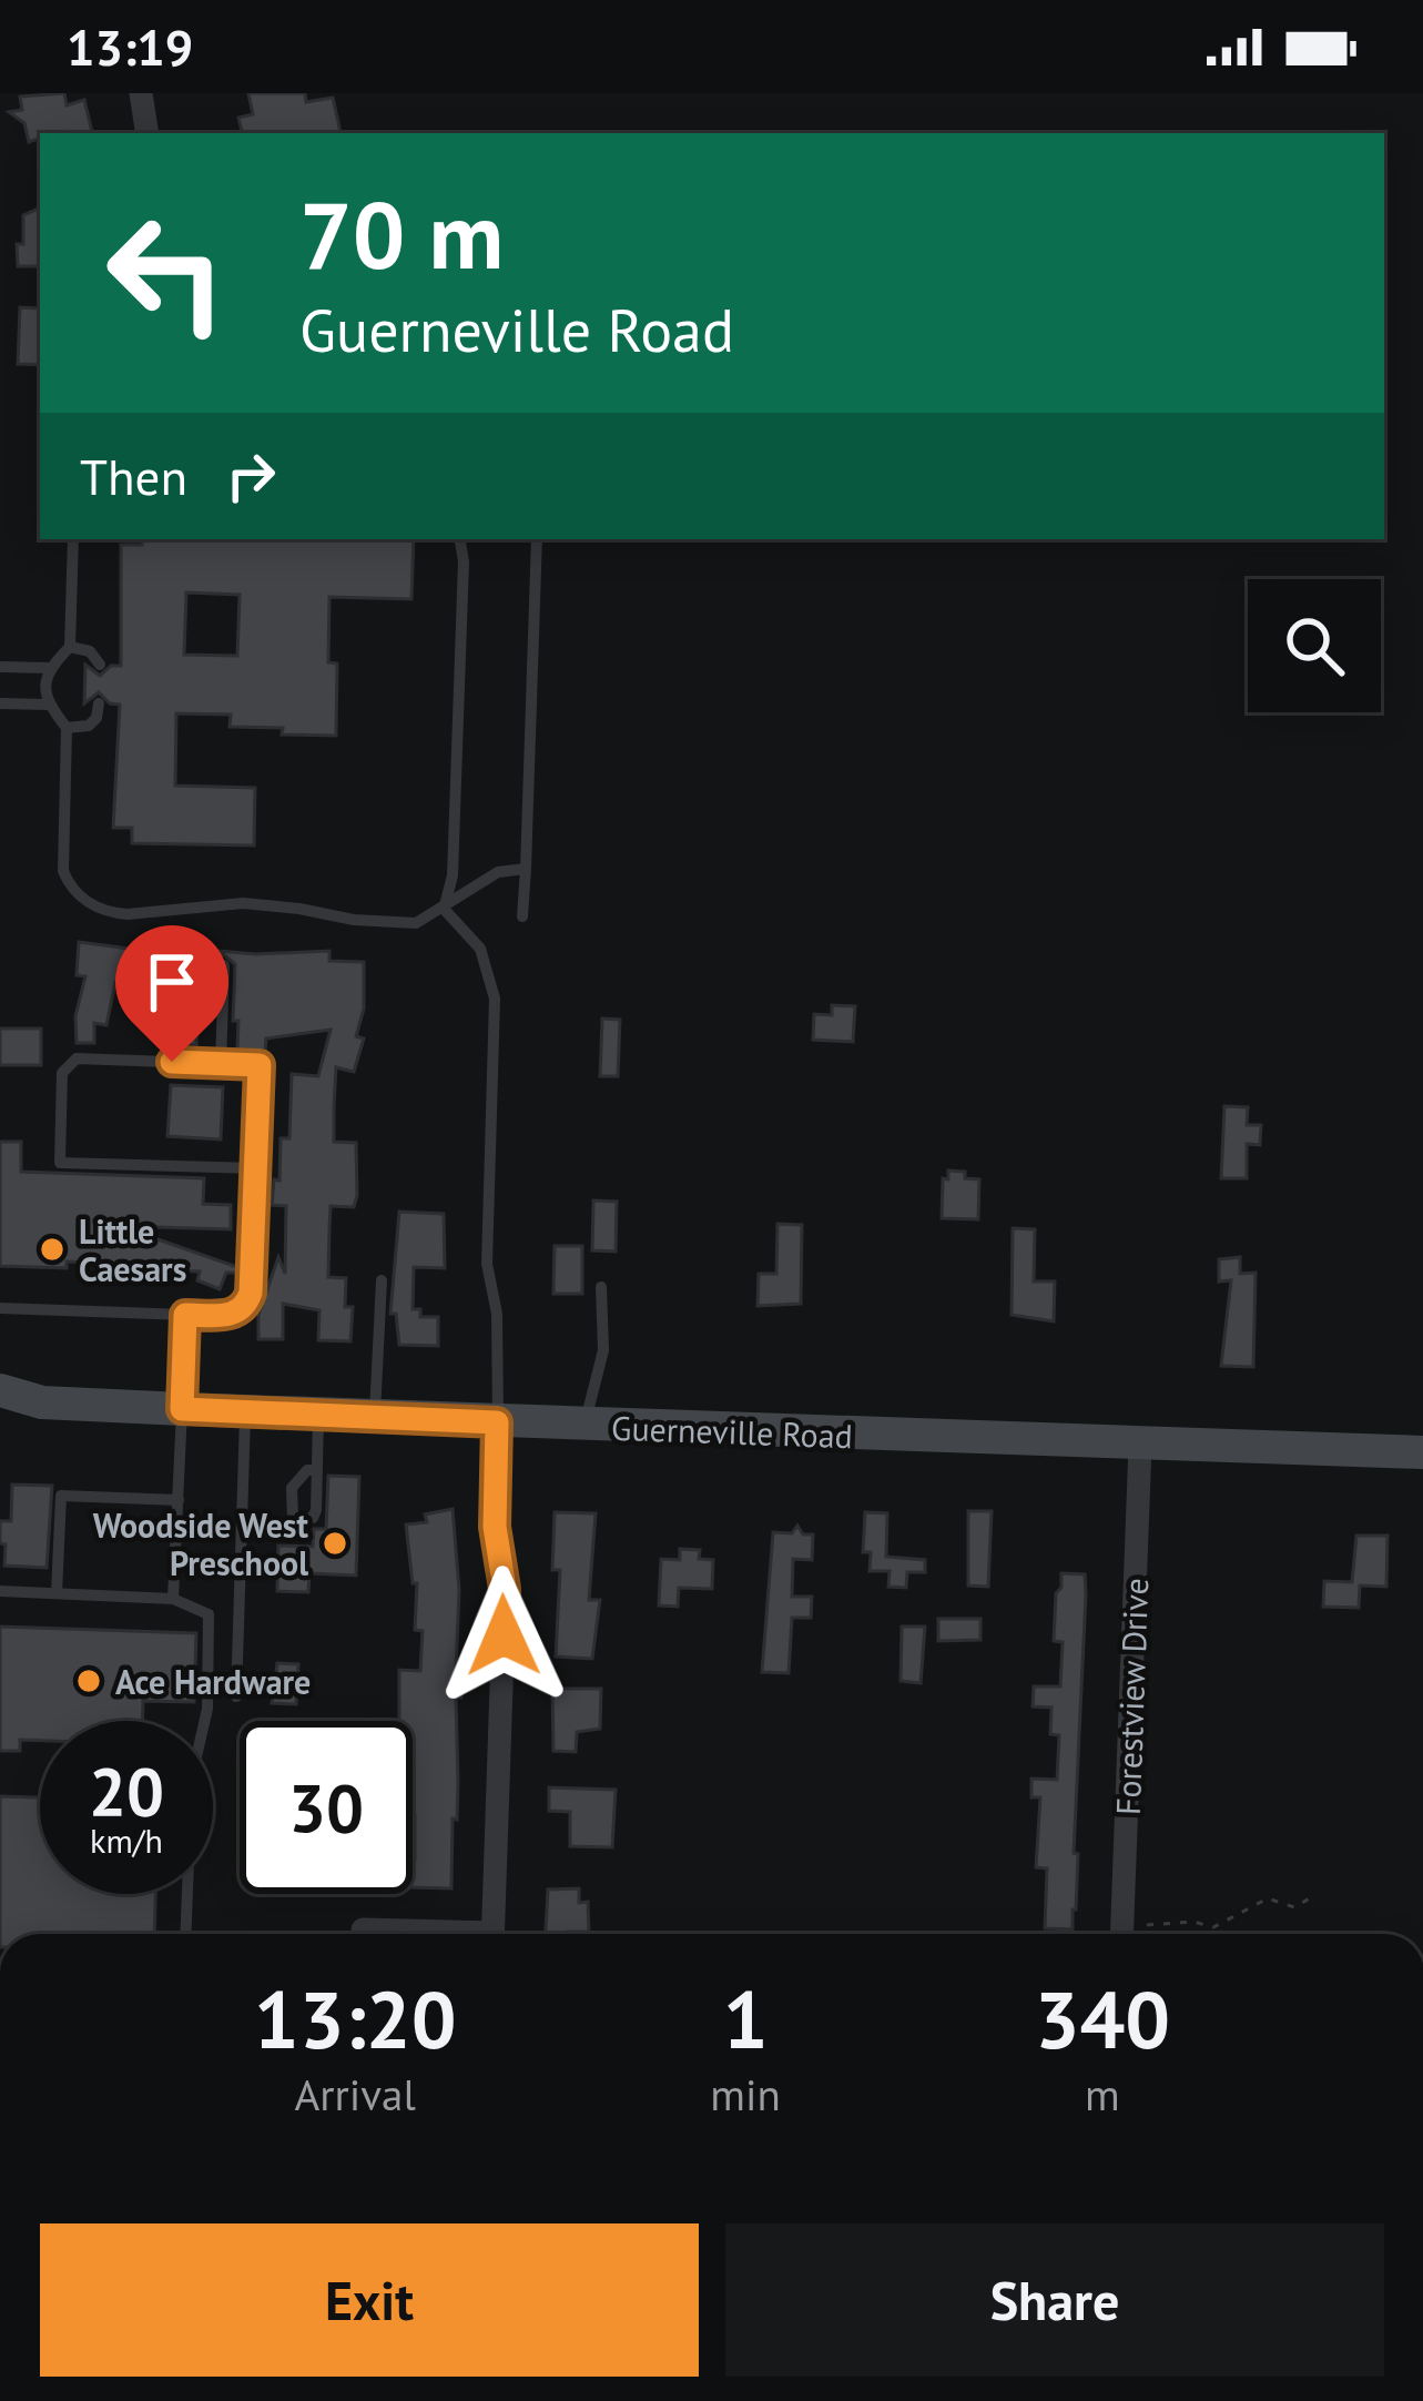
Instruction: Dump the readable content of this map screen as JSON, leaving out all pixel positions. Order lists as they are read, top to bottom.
{
  "streets": {
    "main road": ["Guerneville Road"],
    "street": ["Forestview Drive"]
  },
  "crossings": [
    ["Guerneville Road", "Forestview Drive"]
  ],
  "places": ["Little Caesars", "Woodside West Preschool", "Ace Hardware"],
  "page": {
    "status": "13:19",
    "turn": ["70 m", "Guerneville Road"],
    "then": "Then",
    "speed": "20 km/h",
    "limit": "30",
    "eta": [
      "13:20",
      "Arrival",
      "1",
      "min",
      "340",
      "m"
    ],
    "buttons": ["Exit", "Share"]
  }
}
